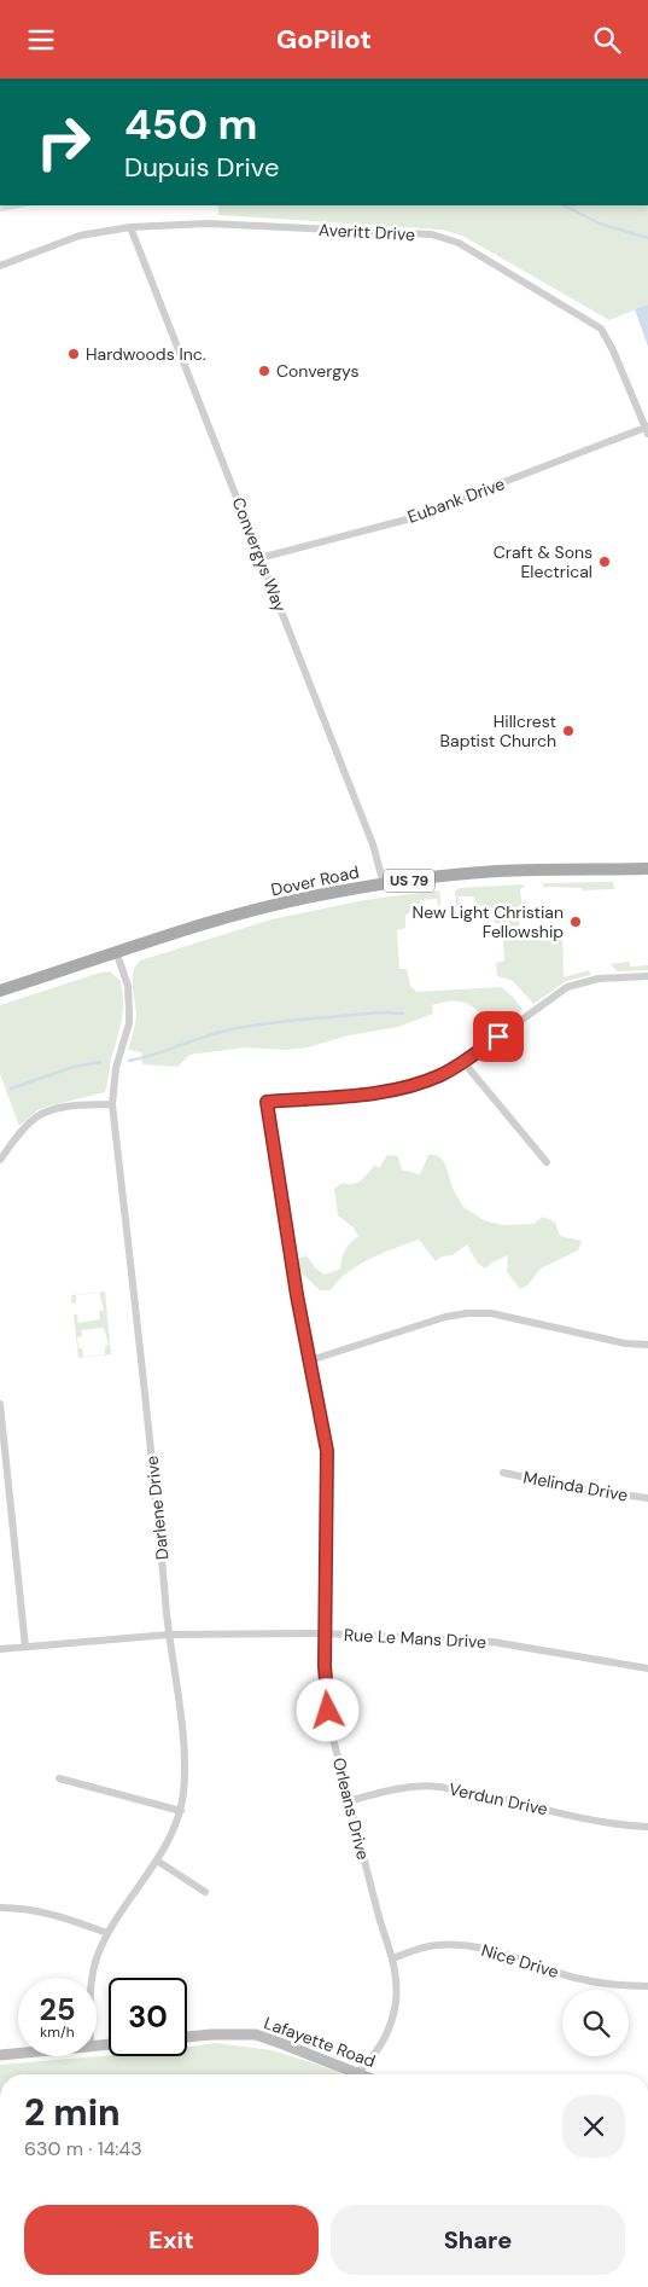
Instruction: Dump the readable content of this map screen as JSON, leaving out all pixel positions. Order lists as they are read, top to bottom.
{
  "streets": {
    "main road": ["Dover Road", "US 79", "Lafayette Road"],
    "street": [
      "Averitt Drive",
      "Eubank Drive",
      "Convergys Way",
      "Melinda Drive",
      "Darlene Drive",
      "Rue Le Mans Drive",
      "Verdun Drive",
      "Orleans Drive",
      "Nice Drive"
    ]
  },
  "crossings": [
    ["Averitt Drive", "Eubank Drive"],
    ["Averitt Drive", "Convergys Way"],
    ["Eubank Drive", "Convergys Way"],
    ["Convergys Way", "Dover Road"],
    ["Dover Road", "Darlene Drive"],
    ["Darlene Drive", "Rue Le Mans Drive"],
    ["Rue Le Mans Drive", "Orleans Drive"],
    ["Verdun Drive", "Orleans Drive"],
    ["Orleans Drive", "Nice Drive"],
    ["Orleans Drive", "Lafayette Road"]
  ],
  "places": [
    "Hardwoods Inc.",
    "Convergys",
    "Craft & Sons Electrical",
    "Hillcrest Baptist Church",
    "New Light Christian Fellowship"
  ],
  "page": {
    "header": "GoPilot",
    "turn": ["450 m", "Dupuis Drive"],
    "speed": "25 km/h",
    "limit": "30",
    "heading": ["2 min", "630 m · 14:43"],
    "buttons": ["Exit", "Share"]
  }
}
